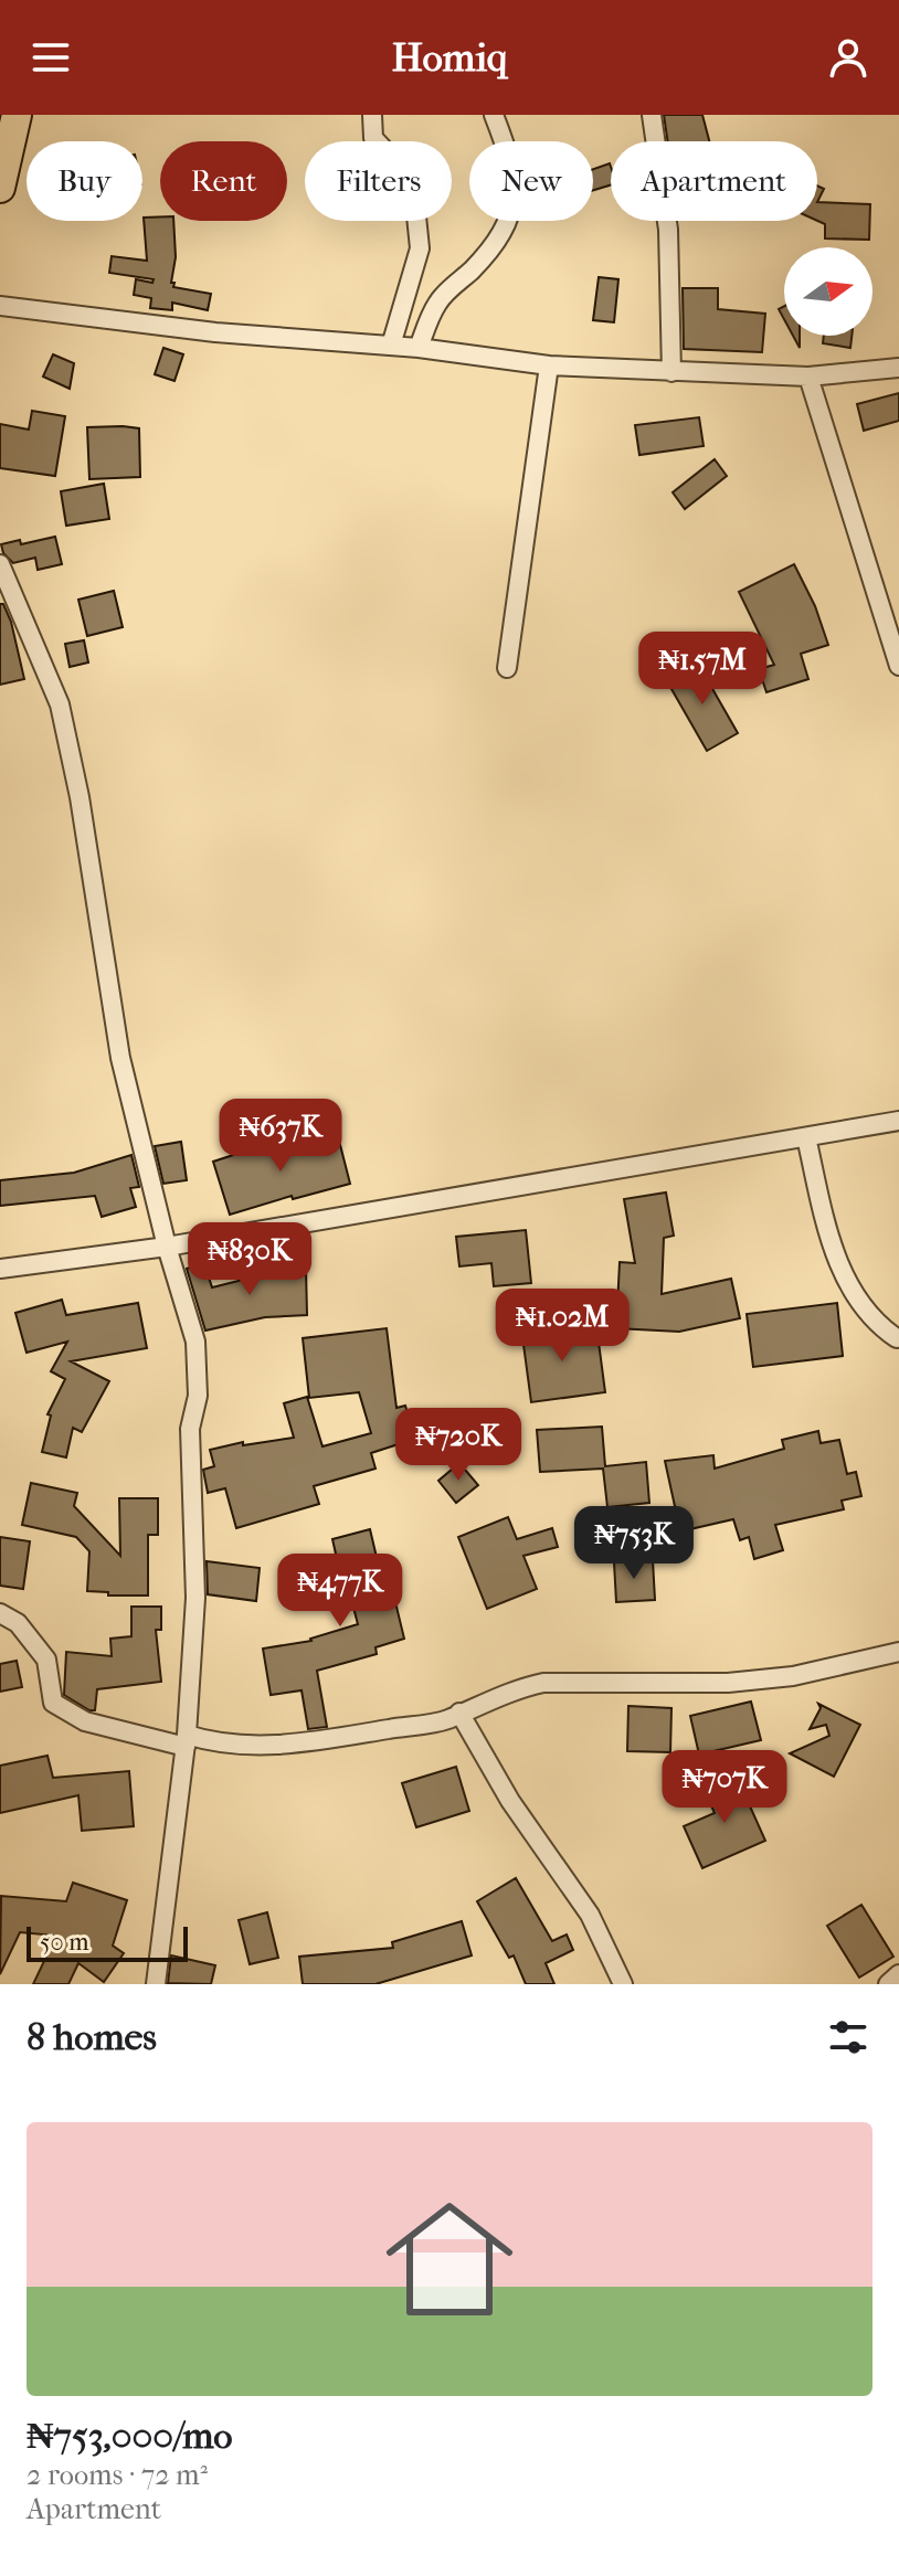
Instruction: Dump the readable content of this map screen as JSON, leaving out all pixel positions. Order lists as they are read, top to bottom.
{
  "scale_bar": "50 m",
  "north": "right",
  "page": {
    "header": "Homiq",
    "chip": [
      "Buy",
      "Rent",
      "Filters",
      "New",
      "Apartment"
    ],
    "price": [
      "₦1.57M",
      "₦637K",
      "₦830K",
      "₦1.02M",
      "₦720K",
      "₦753K",
      "₦477K",
      "₦707K"
    ],
    "scale": "50 m",
    "heading": "8 homes",
    "list": [
      {
        "name": "₦753,000/mo",
        "note": "2 rooms · 72 m² · Apartment"
      }
    ]
  }
}
